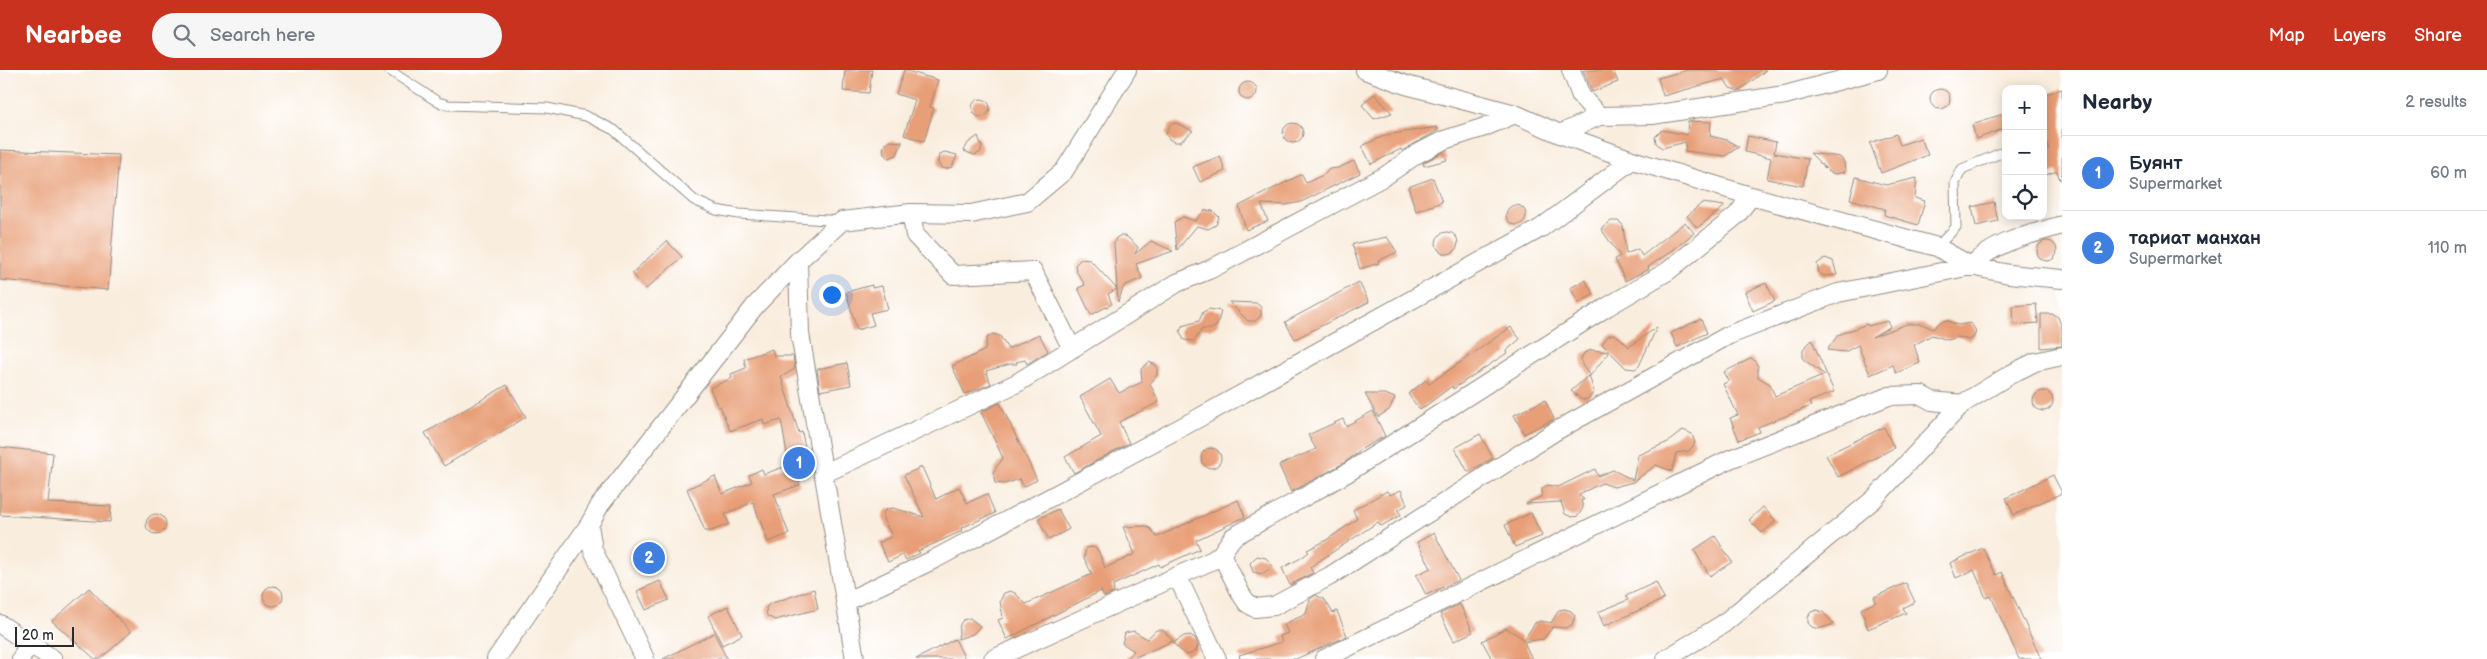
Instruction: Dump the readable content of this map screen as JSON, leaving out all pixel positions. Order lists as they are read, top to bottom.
{
  "scale_bar": "20 m",
  "page": {
    "header": "Nearbee",
    "search": "Search here",
    "nav": ["Map", "Layers", "Share"],
    "heading": ["Nearby", "2 results"],
    "map_buttons": ["+", "−"],
    "list": [
      {
        "mark": "1",
        "name": "Буянт",
        "note": "Supermarket",
        "value": "60 m"
      },
      {
        "mark": "2",
        "name": "тариат манхан",
        "note": "Supermarket",
        "value": "110 m"
      }
    ],
    "pins": ["1", "2"],
    "scale": "20 m"
  }
}
